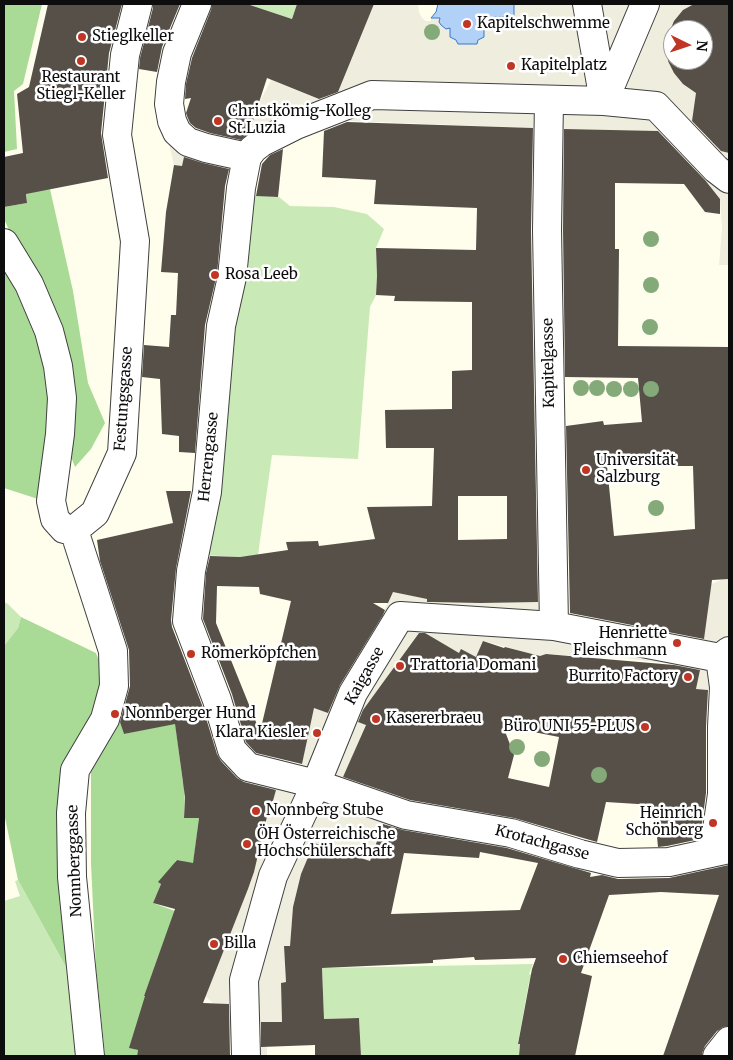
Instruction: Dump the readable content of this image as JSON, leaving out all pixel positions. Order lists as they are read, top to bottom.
{
  "streets": {
    "street": [
      "Kapitelgasse",
      "Festungsgasse",
      "Herrengasse",
      "Kaigasse",
      "Krotachgasse",
      "Nonnberggasse"
    ]
  },
  "crossings": [
    ["Kapitelgasse", "Kaigasse"],
    ["Festungsgasse", "Nonnberggasse"],
    ["Herrengasse", "Kaigasse"],
    ["Herrengasse", "Krotachgasse"],
    ["Kaigasse", "Krotachgasse"]
  ],
  "places": [
    "Kapitelschwemme",
    "Stieglkeller",
    "Restaurant Stiegl-Keller",
    "Kapitelplatz",
    "Christkömig-Kolleg St.Luzia",
    "Rosa Leeb",
    "Universität Salzburg",
    "Henriette Fleischmann",
    "Römerköpfchen",
    "Trattoria Domani",
    "Burrito Factory",
    "Nonnberger Hund",
    "Kasererbraeu",
    "Büro UNI 55-PLUS",
    "Klara Kiesler",
    "Nonnberg Stube",
    "Heinrich Schönberg",
    "ÖH Österreichische Hochschülerschaft",
    "Billa",
    "Chiemseehof"
  ],
  "north": "right"
}
